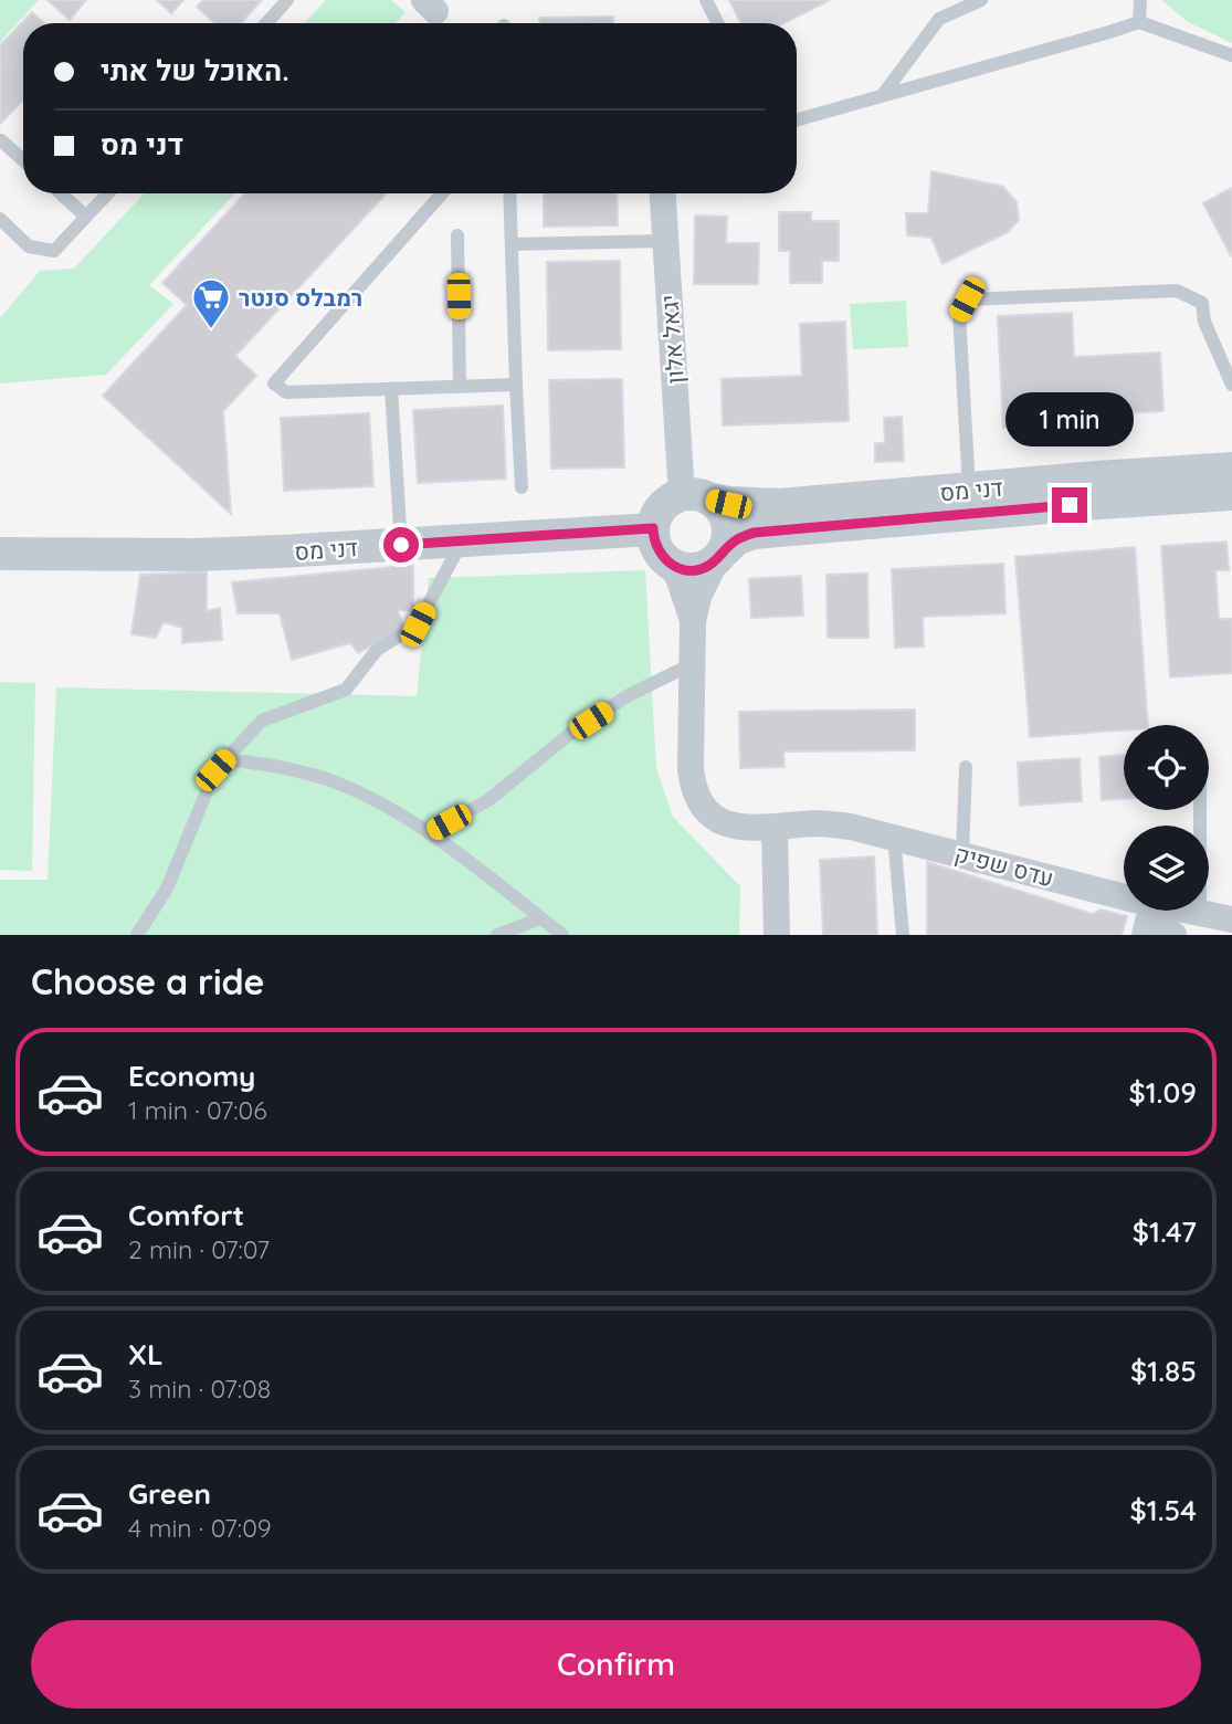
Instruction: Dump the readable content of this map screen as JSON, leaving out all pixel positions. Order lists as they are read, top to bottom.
{
  "streets": {
    "street": ["יגאל אלון", "דני מס", "עדס שפיק"]
  },
  "crossings": [
    ["יגאל אלון", "דני מס"]
  ],
  "places": {
    "supermarket": ["רמבלס סנטר"]
  },
  "page": {
    "banner": ["האוכל של אתי.", "דני מס"],
    "bubble": "1 min",
    "heading": "Choose a ride",
    "list": [
      {
        "name": "Economy",
        "note": "1 min · 07:06",
        "value": "$1.09"
      },
      {
        "name": "Comfort",
        "note": "2 min · 07:07",
        "value": "$1.47"
      },
      {
        "name": "XL",
        "note": "3 min · 07:08",
        "value": "$1.85"
      },
      {
        "name": "Green",
        "note": "4 min · 07:09",
        "value": "$1.54"
      }
    ],
    "buttons": "Confirm"
  }
}
